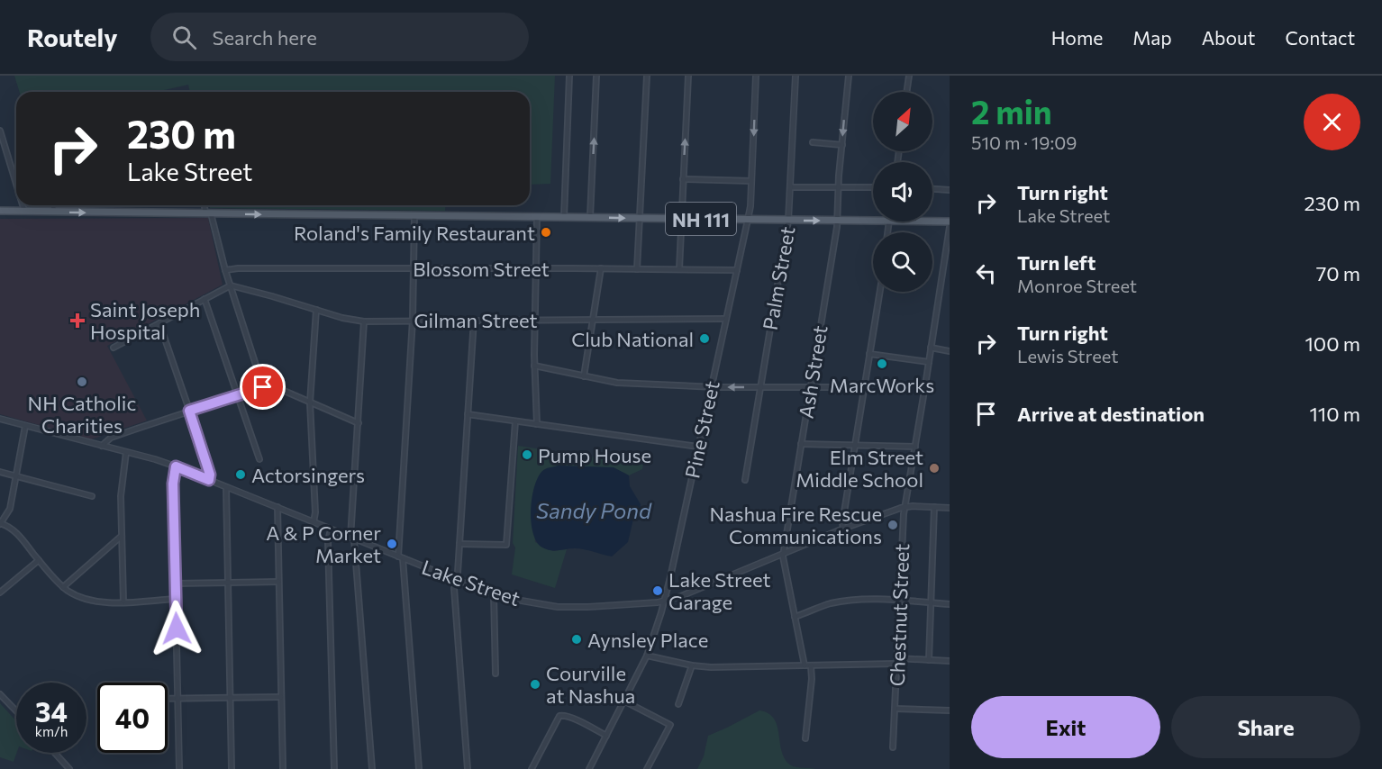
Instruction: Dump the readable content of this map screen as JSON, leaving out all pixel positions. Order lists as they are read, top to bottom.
{
  "streets": {
    "main road": ["NH 111"],
    "street": [
      "Blossom Street",
      "Palm Street",
      "Gilman Street",
      "Ash Street",
      "Pine Street",
      "Lake Street",
      "Chestnut Street"
    ]
  },
  "crossings": [
    ["NH 111", "Palm Street"],
    ["NH 111", "Ash Street"],
    ["NH 111", "Pine Street"],
    ["Blossom Street", "Pine Street"],
    ["Gilman Street", "Pine Street"],
    ["Ash Street", "Lake Street"],
    ["Pine Street", "Lake Street"],
    ["Lake Street", "Chestnut Street"]
  ],
  "water": ["Sandy Pond"],
  "places": {
    "other": [
      "Roland's Family Restaurant",
      "Club National",
      "MarcWorks",
      "NH Catholic Charities",
      "Pump House",
      "Elm Street Middle School",
      "Actorsingers",
      "Nashua Fire Rescue Communications",
      "A & P Corner Market",
      "Lake Street Garage",
      "Aynsley Place",
      "Courville at Nashua"
    ],
    "health": ["Saint Joseph Hospital"]
  },
  "north": "top right",
  "page": {
    "header": "Routely",
    "search": "Search here",
    "nav": [
      "Home",
      "Map",
      "About",
      "Contact"
    ],
    "heading": ["2 min", "510 m · 19:09"],
    "turn": ["230 m", "Lake Street"],
    "list": [
      {
        "name": "Turn right",
        "note": "Lake Street",
        "value": "230 m"
      },
      {
        "name": "Turn left",
        "note": "Monroe Street",
        "value": "70 m"
      },
      {
        "name": "Turn right",
        "note": "Lewis Street",
        "value": "100 m"
      },
      {
        "name": "Arrive at destination",
        "value": "110 m"
      }
    ],
    "speed": "34 km/h",
    "limit": "40",
    "buttons": ["Exit", "Share"]
  }
}
